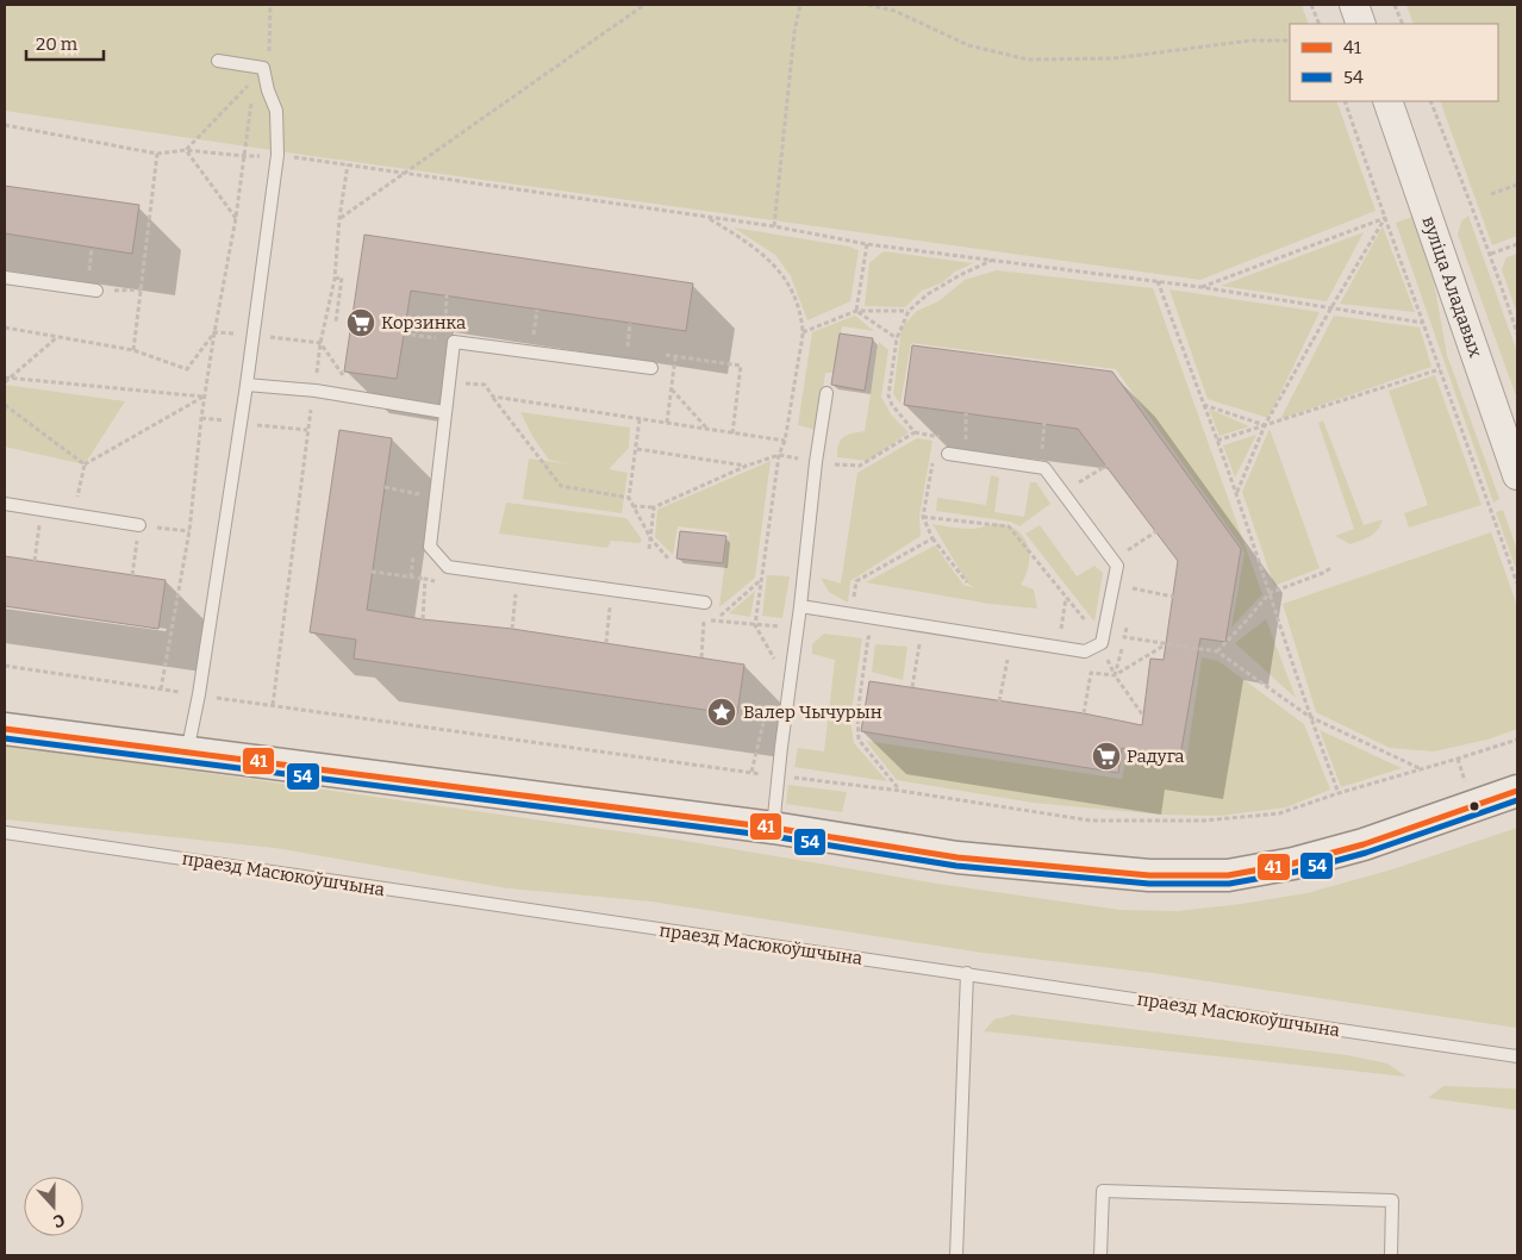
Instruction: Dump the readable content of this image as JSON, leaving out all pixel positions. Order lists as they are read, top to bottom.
{
  "streets": {
    "street": ["вуліца Аладавых"],
    "lane": ["праезд Масюкоўшчына"]
  },
  "places": {
    "supermarket": ["Корзинка", "Радуга"],
    "place": ["Валер Чычурын"]
  },
  "lines": ["transit line 41", "transit line 54"],
  "legend": ["41", "54"],
  "scale_bar": "20 m",
  "north": "bottom"
}
